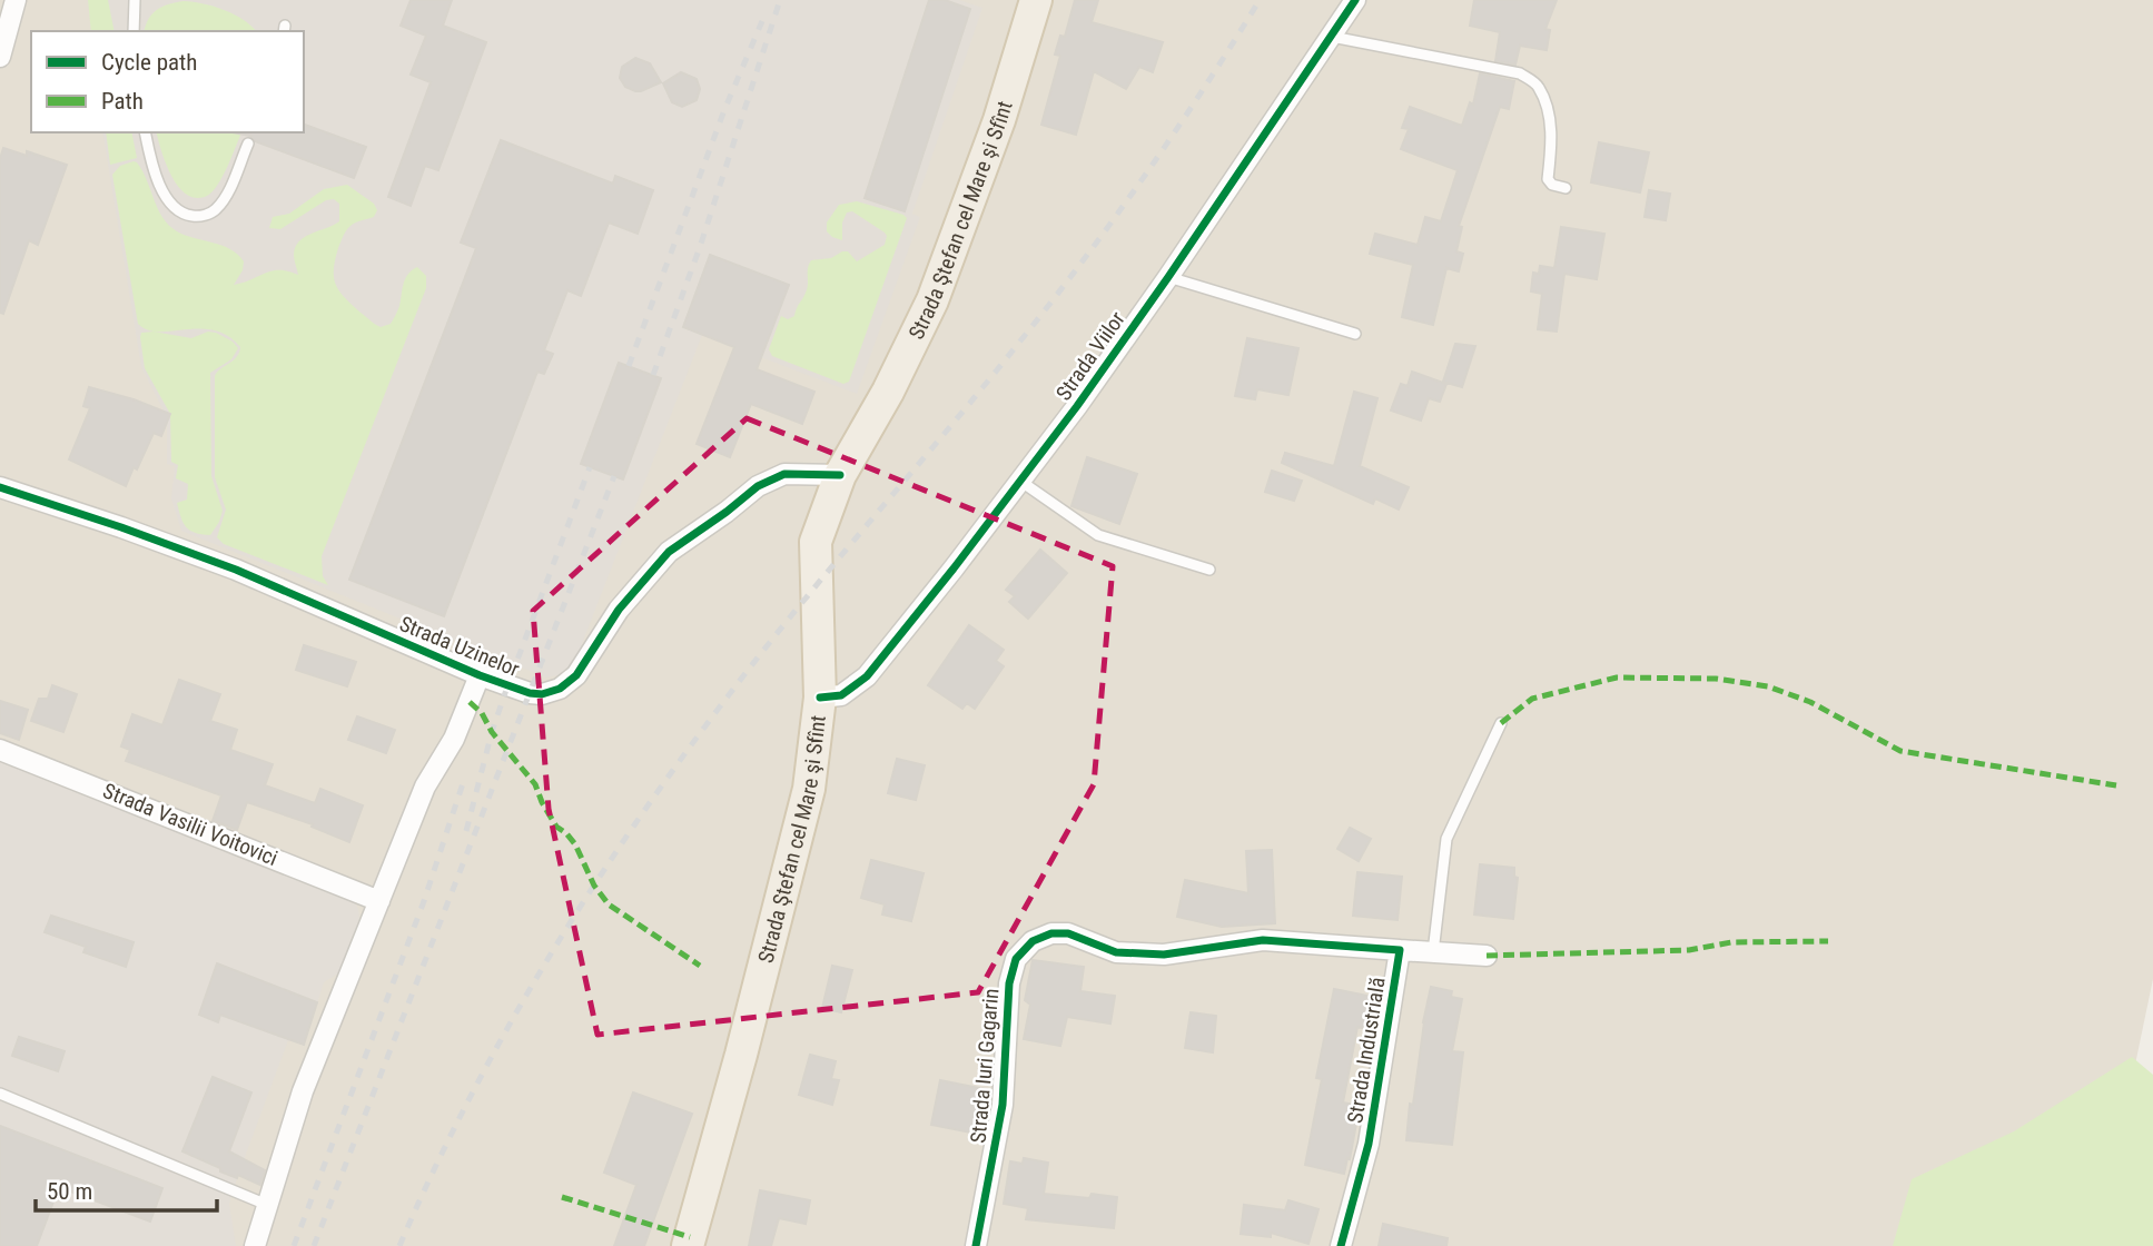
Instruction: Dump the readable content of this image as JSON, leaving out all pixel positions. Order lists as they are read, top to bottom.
{
  "streets": {
    "main road": ["Strada Ştefan cel Mare şi Sfînt"],
    "street": [
      "Strada Viilor",
      "Strada Uzinelor",
      "Strada Vasilii Voitovici",
      "Strada Industrială",
      "Strada Iuri Gagarin"
    ]
  },
  "crossings": [
    ["Strada Ştefan cel Mare şi Sfînt", "Strada Viilor"],
    ["Strada Ştefan cel Mare şi Sfînt", "Strada Uzinelor"],
    ["Strada Industrială", "Strada Iuri Gagarin"]
  ],
  "legend": ["Cycle path", "Path"],
  "scale_bar": "50 m"
}
